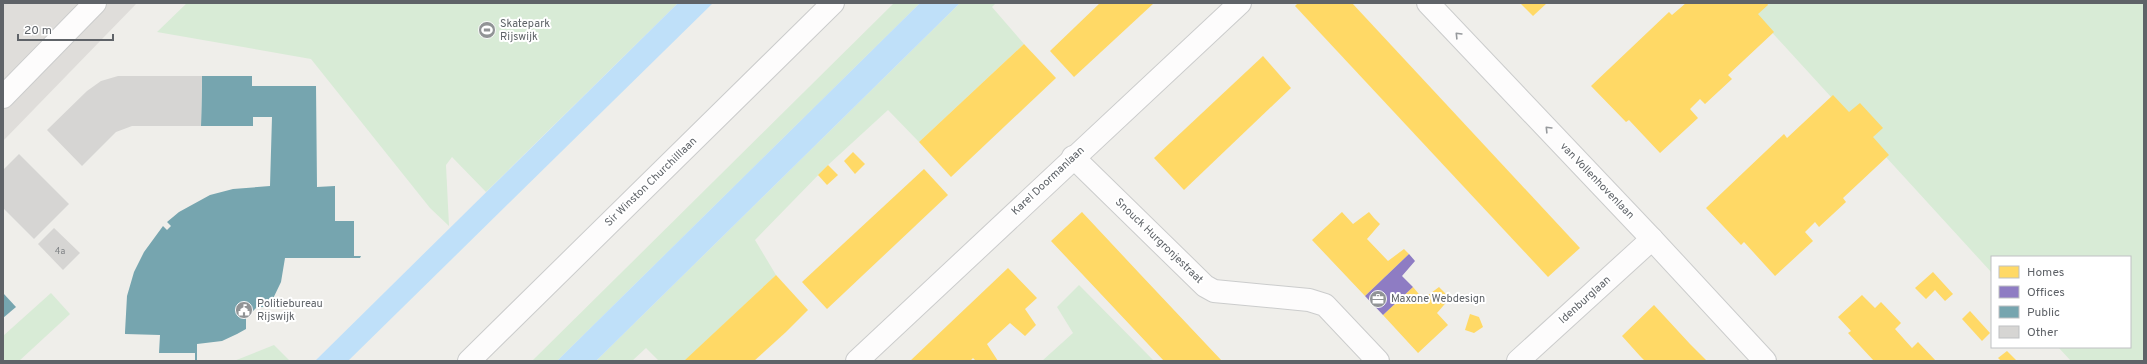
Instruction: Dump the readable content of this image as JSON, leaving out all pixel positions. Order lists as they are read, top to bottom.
{
  "streets": {
    "street": [
      "Karel Doormanlaan",
      "van Vollenhovenlaan",
      "Sir Winston Churchilllaan",
      "Snouck Hurgronjestraat",
      "Idenburglaan"
    ]
  },
  "crossings": [
    ["Karel Doormanlaan", "Snouck Hurgronjestraat"],
    ["van Vollenhovenlaan", "Idenburglaan"]
  ],
  "one_way": ["van Vollenhovenlaan"],
  "places": {
    "sports": ["Skatepark Rijswijk"],
    "office": ["Maxone Webdesign"],
    "public building": ["Politiebureau Rijswijk"]
  },
  "house_numbers": ["4a"],
  "legend": [
    "Homes",
    "Offices",
    "Public",
    "Other"
  ],
  "scale_bar": "20 m"
}
